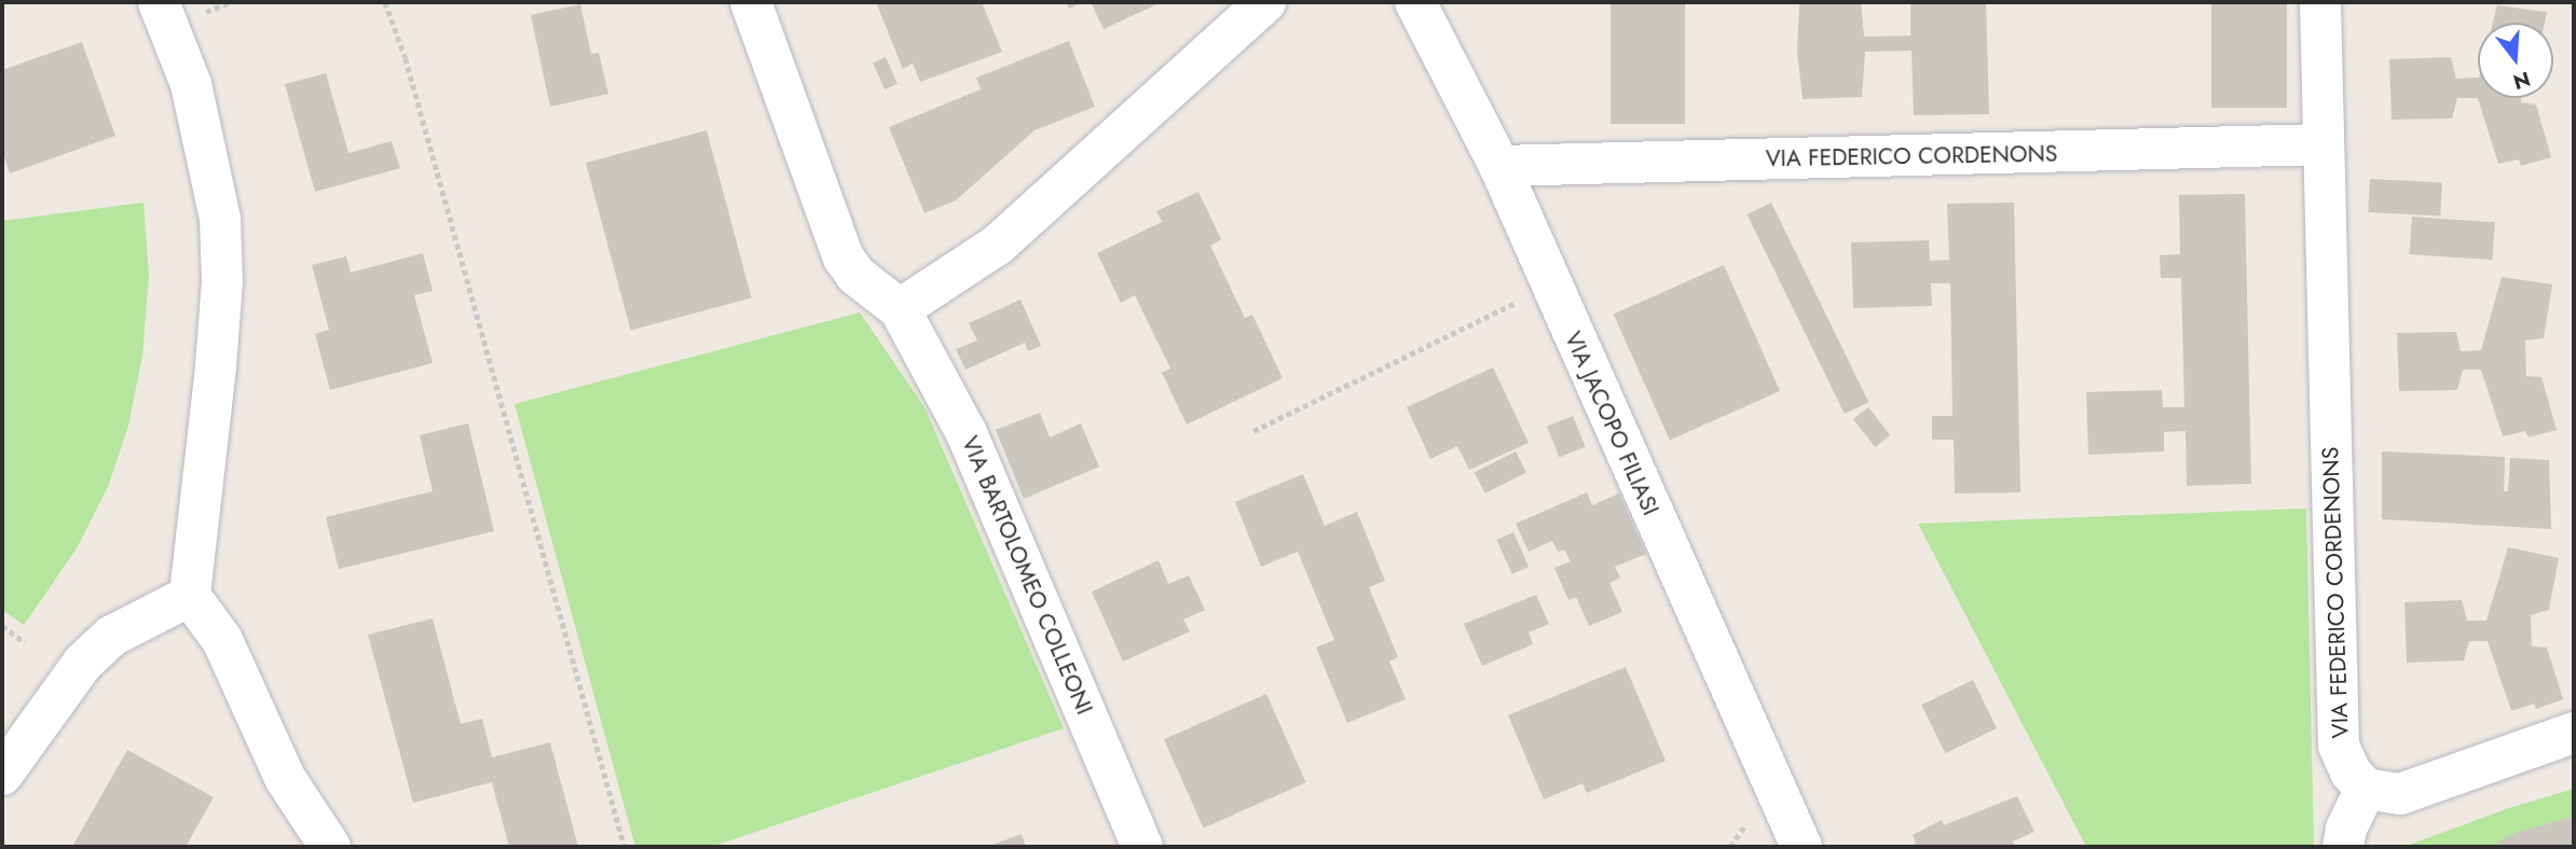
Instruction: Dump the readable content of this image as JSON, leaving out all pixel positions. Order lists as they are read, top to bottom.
{
  "streets": {
    "street": ["VIA FEDERICO CORDENONS", "VIA JACOPO FILIASI", "VIA BARTOLOMEO COLLEONI"]
  },
  "crossings": [
    ["VIA FEDERICO CORDENONS", "VIA JACOPO FILIASI"]
  ],
  "north": "bottom"
}
